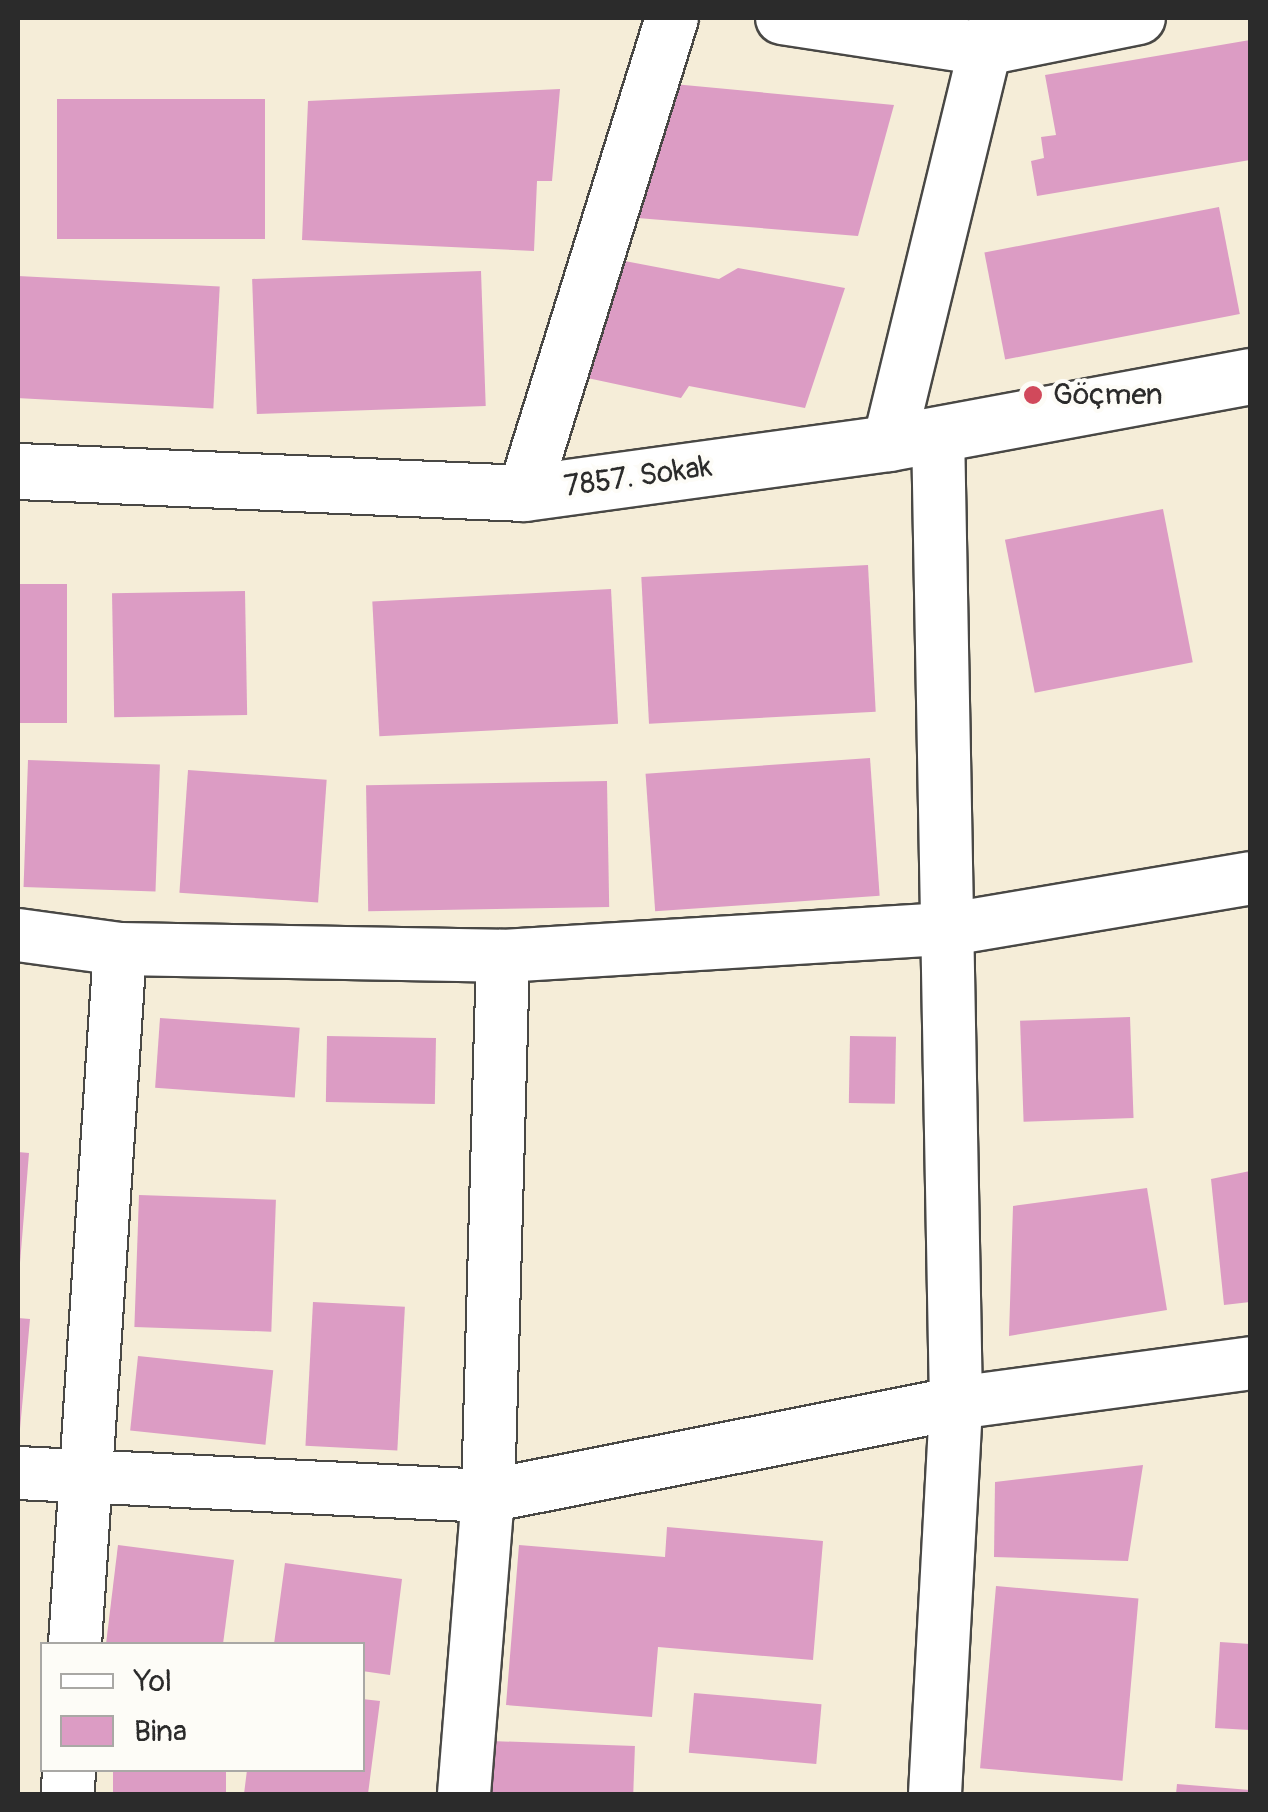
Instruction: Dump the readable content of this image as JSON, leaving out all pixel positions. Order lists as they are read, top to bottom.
{
  "streets": {
    "street": ["7857. Sokak"]
  },
  "places": ["Göçmen"],
  "legend": ["Yol", "Bina"]
}
